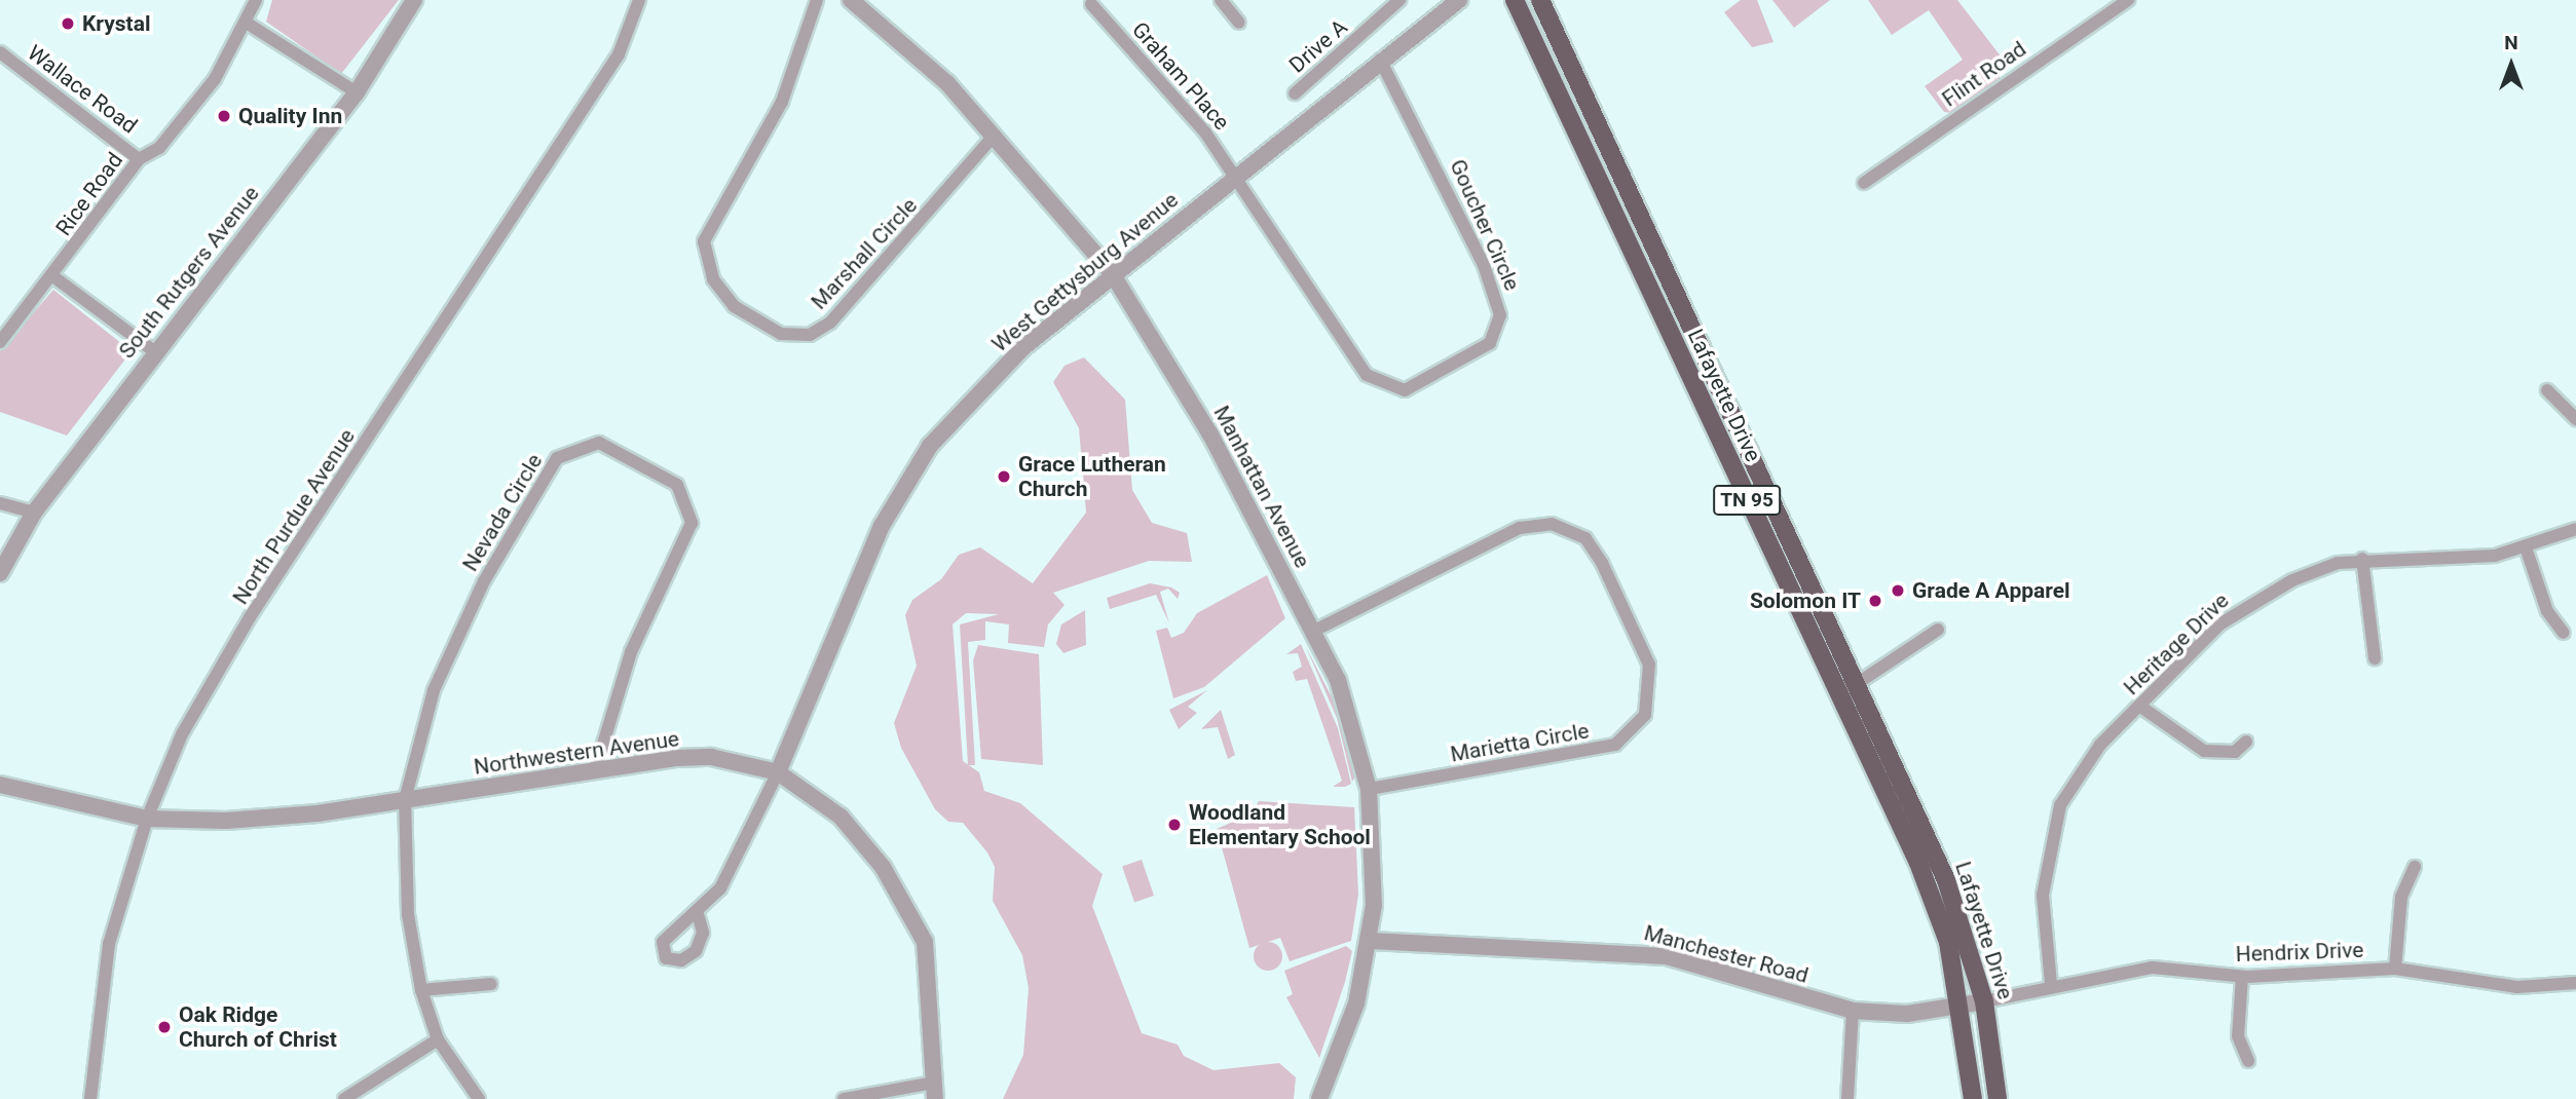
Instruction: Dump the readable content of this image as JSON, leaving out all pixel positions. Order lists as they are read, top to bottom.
{
  "streets": {
    "main road": ["Lafayette Drive", "TN 95"],
    "street": [
      "Drive A",
      "Flint Road",
      "Graham Place",
      "Wallace Road",
      "Rice Road",
      "Goucher Circle",
      "Marshall Circle",
      "South Rutgers Avenue",
      "West Gettysburg Avenue",
      "Manhattan Avenue",
      "Nevada Circle",
      "North Purdue Avenue",
      "Heritage Drive",
      "Marietta Circle",
      "Northwestern Avenue",
      "Hendrix Drive",
      "Manchester Road"
    ]
  },
  "crossings": [
    ["Graham Place", "Goucher Circle"],
    ["Graham Place", "West Gettysburg Avenue"],
    ["Wallace Road", "Rice Road"],
    ["Goucher Circle", "West Gettysburg Avenue"],
    ["Marshall Circle", "Manhattan Avenue"],
    ["West Gettysburg Avenue", "Manhattan Avenue"],
    ["West Gettysburg Avenue", "Northwestern Avenue"],
    ["Lafayette Drive", "Hendrix Drive"],
    ["Lafayette Drive", "Manchester Road"],
    ["Manhattan Avenue", "Marietta Circle"],
    ["Manhattan Avenue", "Manchester Road"],
    ["Nevada Circle", "Northwestern Avenue"],
    ["North Purdue Avenue", "Northwestern Avenue"],
    ["Heritage Drive", "Hendrix Drive"],
    ["Hendrix Drive", "Manchester Road"]
  ],
  "places": [
    "Krystal",
    "Quality Inn",
    "Grace Lutheran Church",
    "Grade A Apparel",
    "Solomon IT",
    "Woodland Elementary School",
    "Oak Ridge Church of Christ"
  ],
  "north": "top"
}
